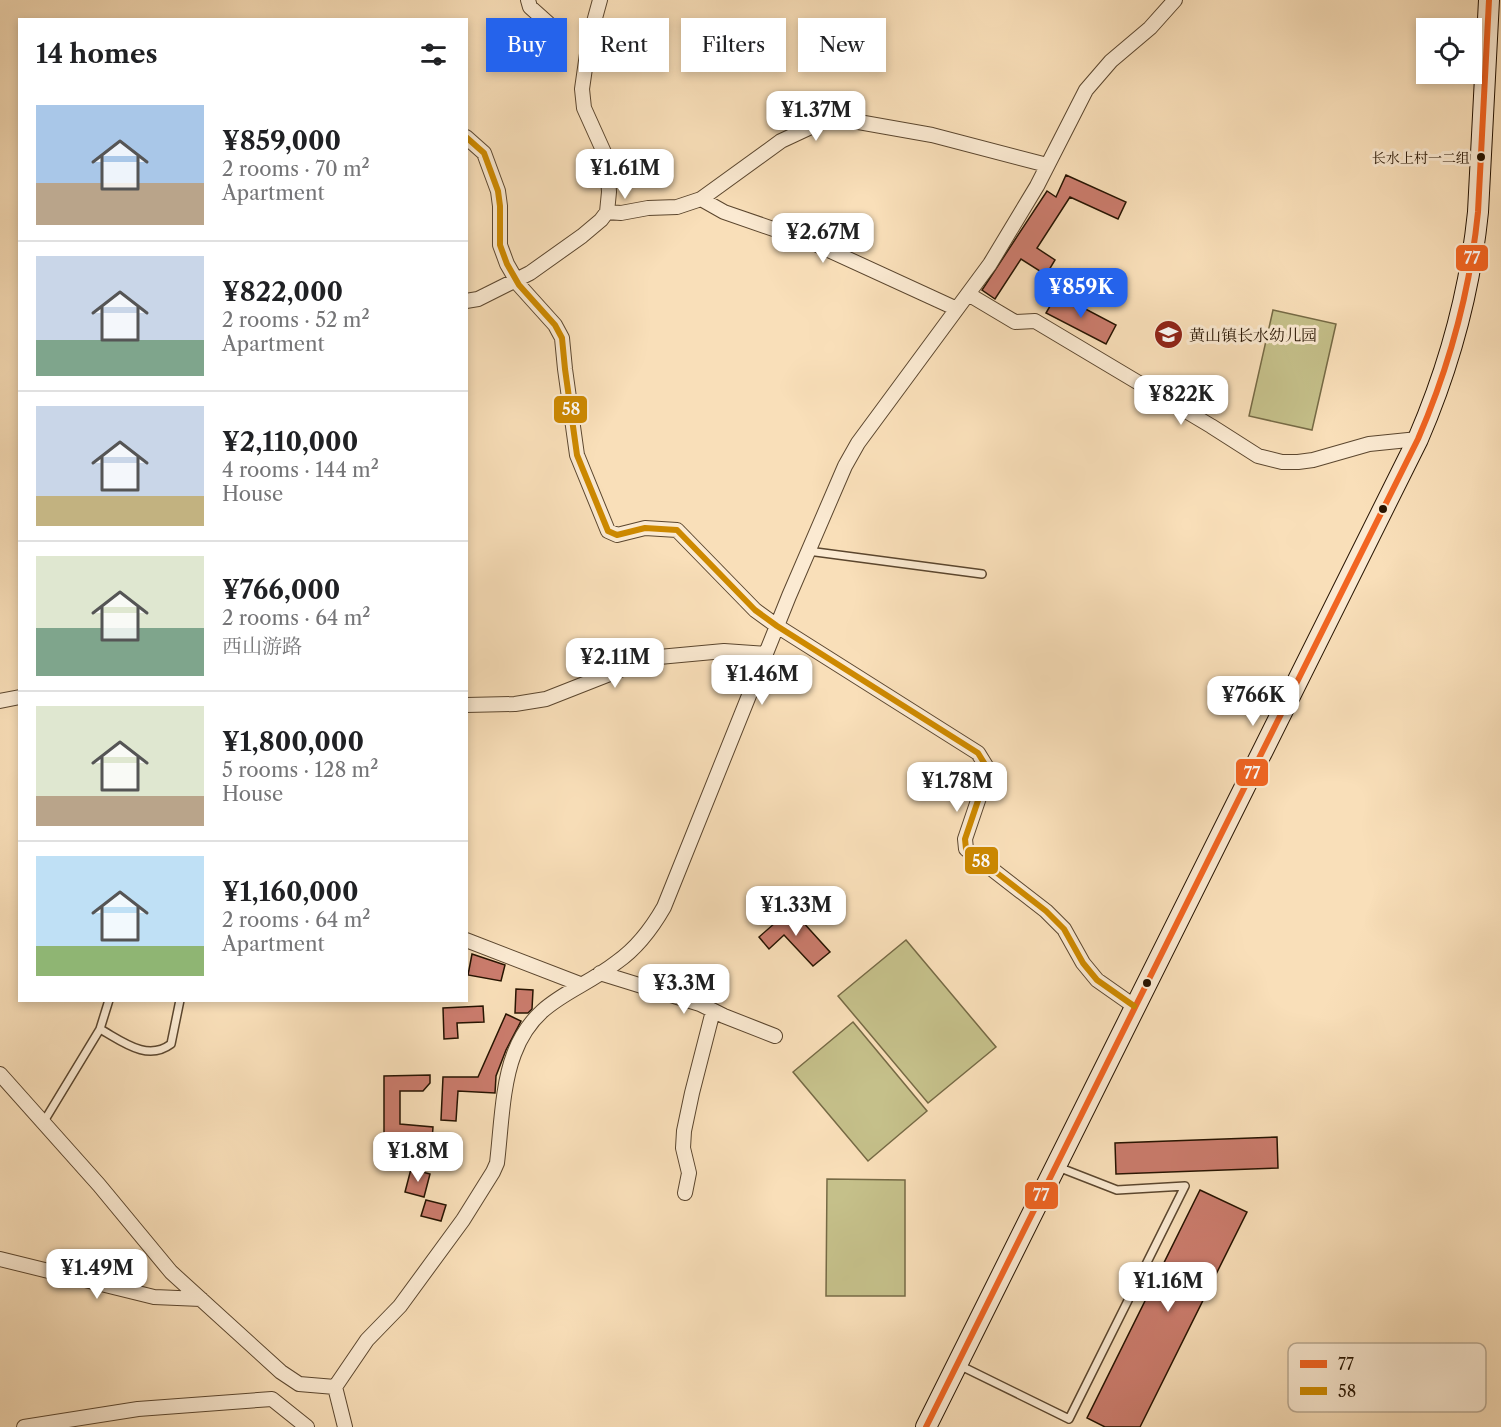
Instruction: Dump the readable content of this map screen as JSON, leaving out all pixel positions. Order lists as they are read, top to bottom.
{
  "places": {
    "other": ["长水上村一二组"],
    "school or university": ["黄山镇长水幼儿园"]
  },
  "lines": ["transit line 77", "transit line 58"],
  "legend": ["77", "58"],
  "page": {
    "chip": [
      "Buy",
      "Rent",
      "Filters",
      "New"
    ],
    "heading": "14 homes",
    "list": [
      {
        "name": "¥859,000",
        "note": "2 rooms · 70 m² · Apartment"
      },
      {
        "name": "¥822,000",
        "note": "2 rooms · 52 m² · Apartment"
      },
      {
        "name": "¥2,110,000",
        "note": "4 rooms · 144 m² · House"
      },
      {
        "name": "¥766,000",
        "note": "2 rooms · 64 m² · 西山游路"
      },
      {
        "name": "¥1,800,000",
        "note": "5 rooms · 128 m² · House"
      },
      {
        "name": "¥1,160,000",
        "note": "2 rooms · 64 m² · Apartment"
      }
    ],
    "price": [
      "¥1.37M",
      "¥1.61M",
      "¥2.67M",
      "¥859K",
      "¥822K",
      "¥2.11M",
      "¥1.46M",
      "¥766K",
      "¥1.78M",
      "¥1.33M",
      "¥3.3M",
      "¥1.8M",
      "¥1.49M",
      "¥1.16M"
    ]
  }
}
